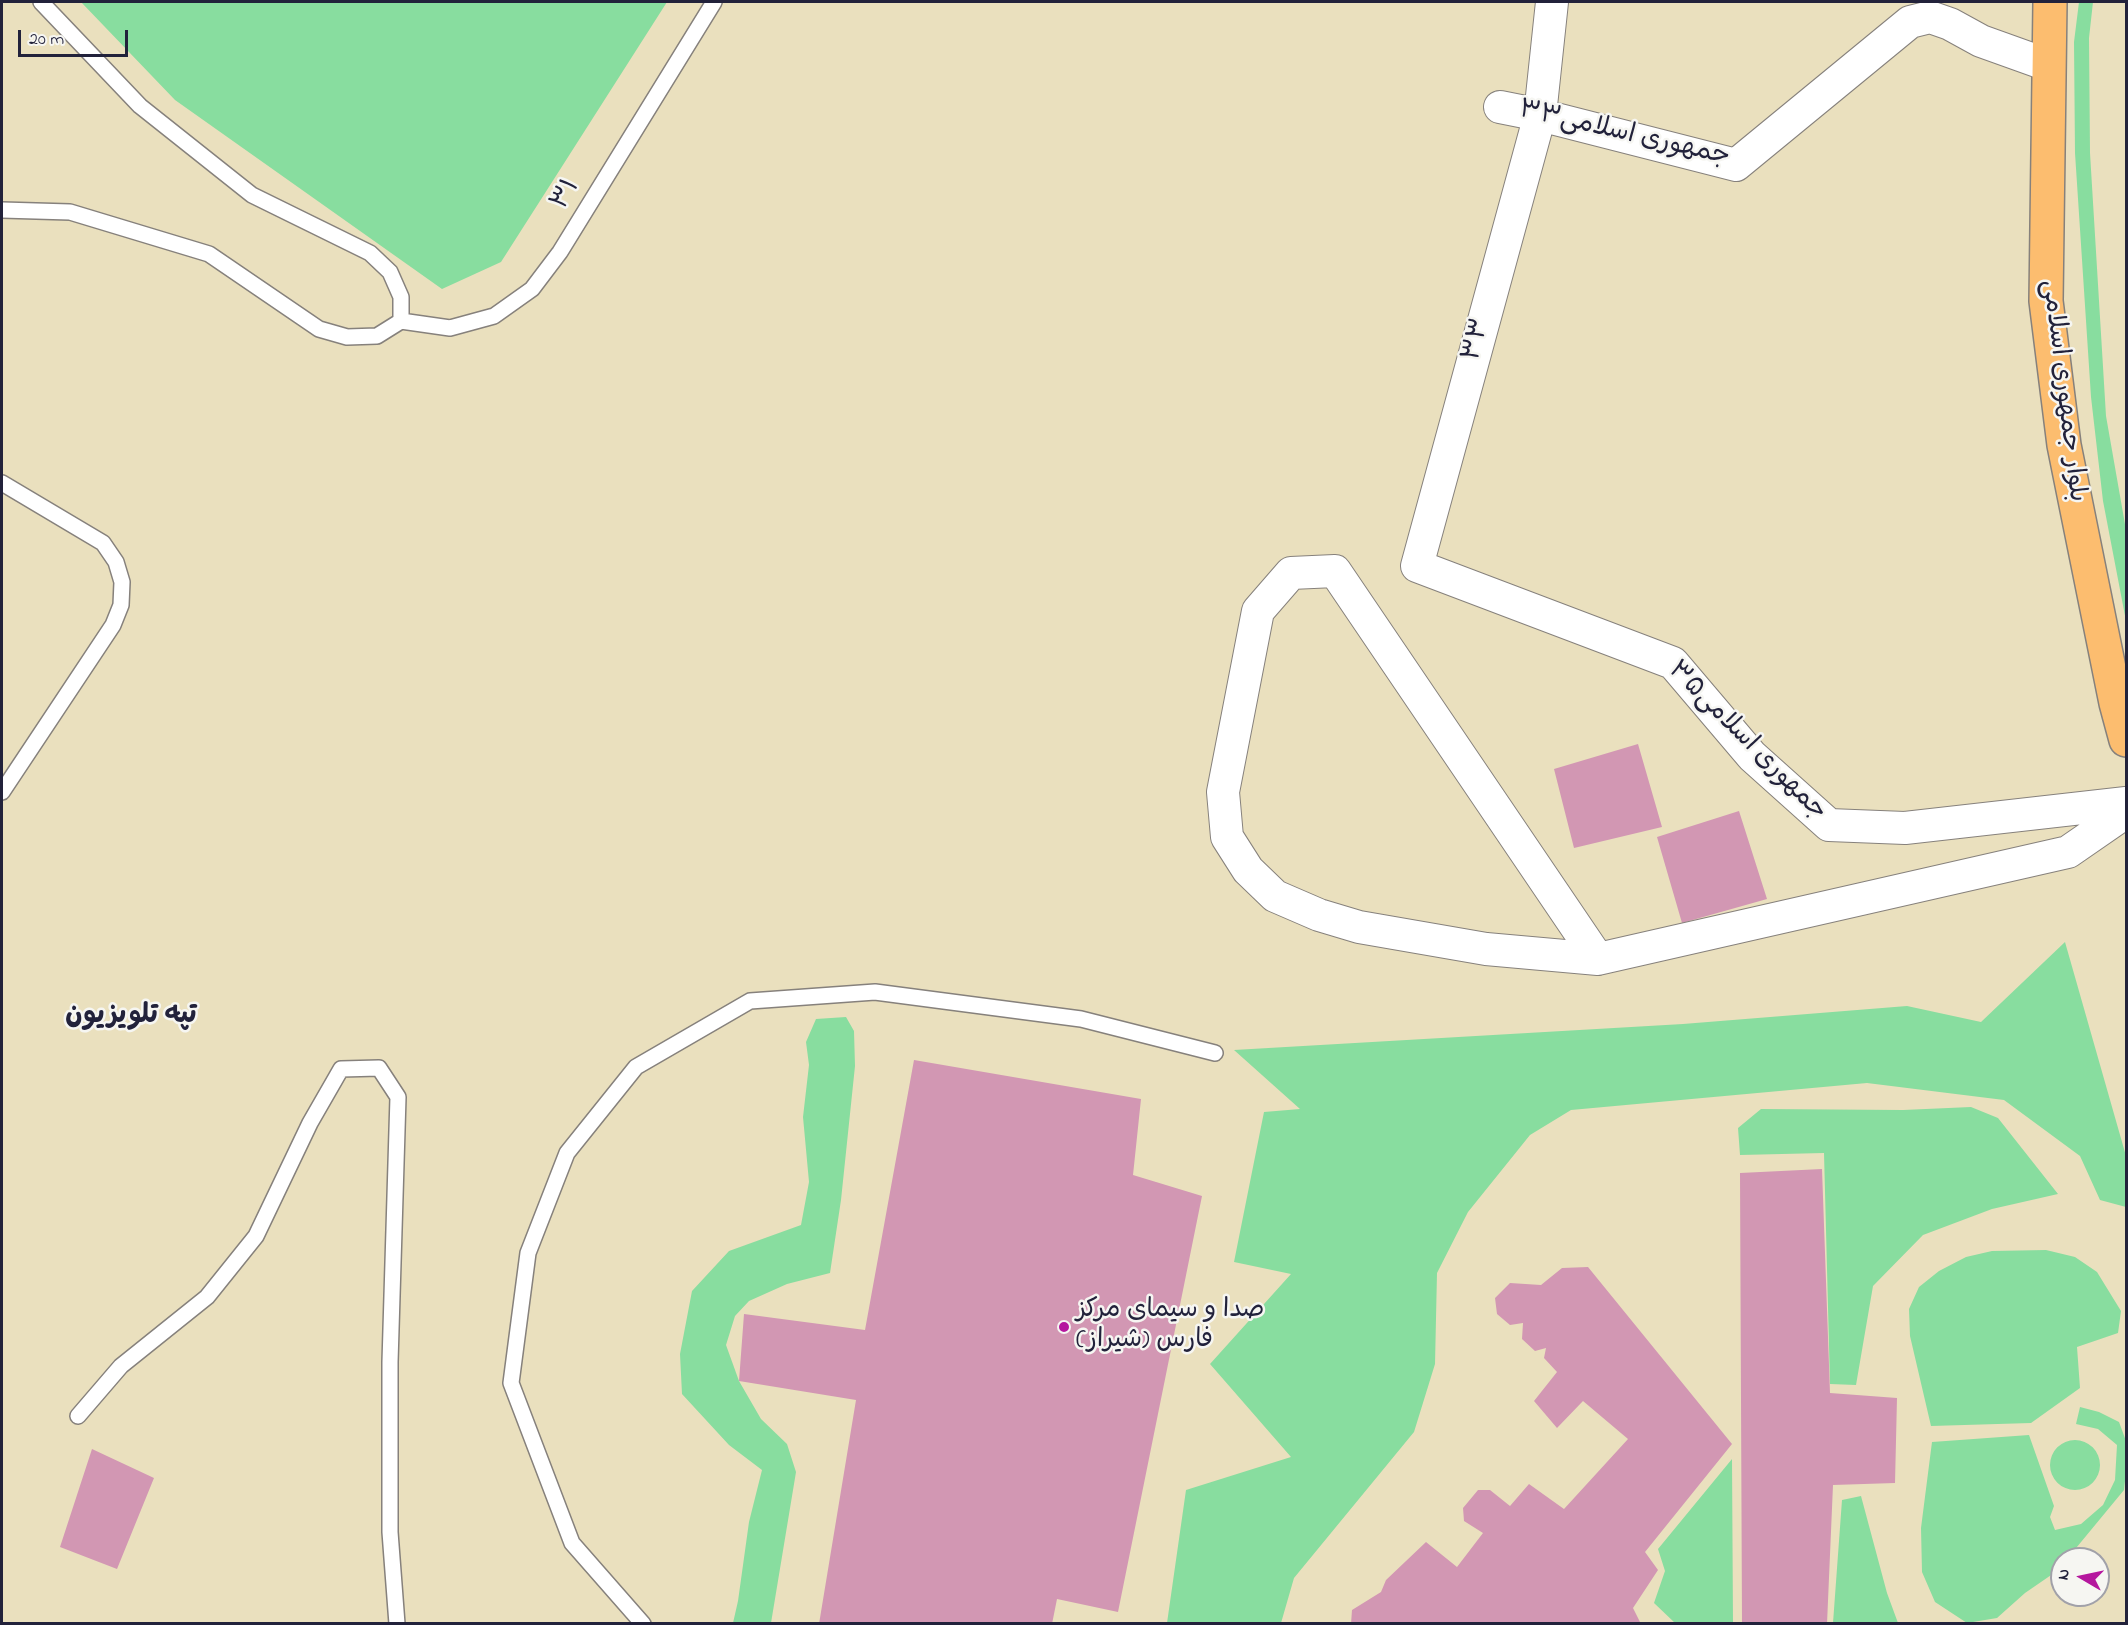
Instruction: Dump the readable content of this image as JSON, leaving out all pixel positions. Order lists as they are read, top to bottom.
{
  "streets": {
    "main road": ["بلوار جمهوری اسلامی"],
    "street": ["جمهوری اسلامی۳۳", "۳۳", "جمهوری اسلامی۳۵"],
    "lane": ["۳۱"]
  },
  "crossings": [
    ["جمهوری اسلامی۳۳", "۳۳"],
    ["جمهوری اسلامی۳۳", "بلوار جمهوری اسلامی"],
    ["۳۳", "جمهوری اسلامی۳۵"]
  ],
  "districts": ["تپه تلویزیون"],
  "places": ["صدا و سیمای مرکز فارس (شیراز)"],
  "scale_bar": "20 m",
  "north": "left"
}
